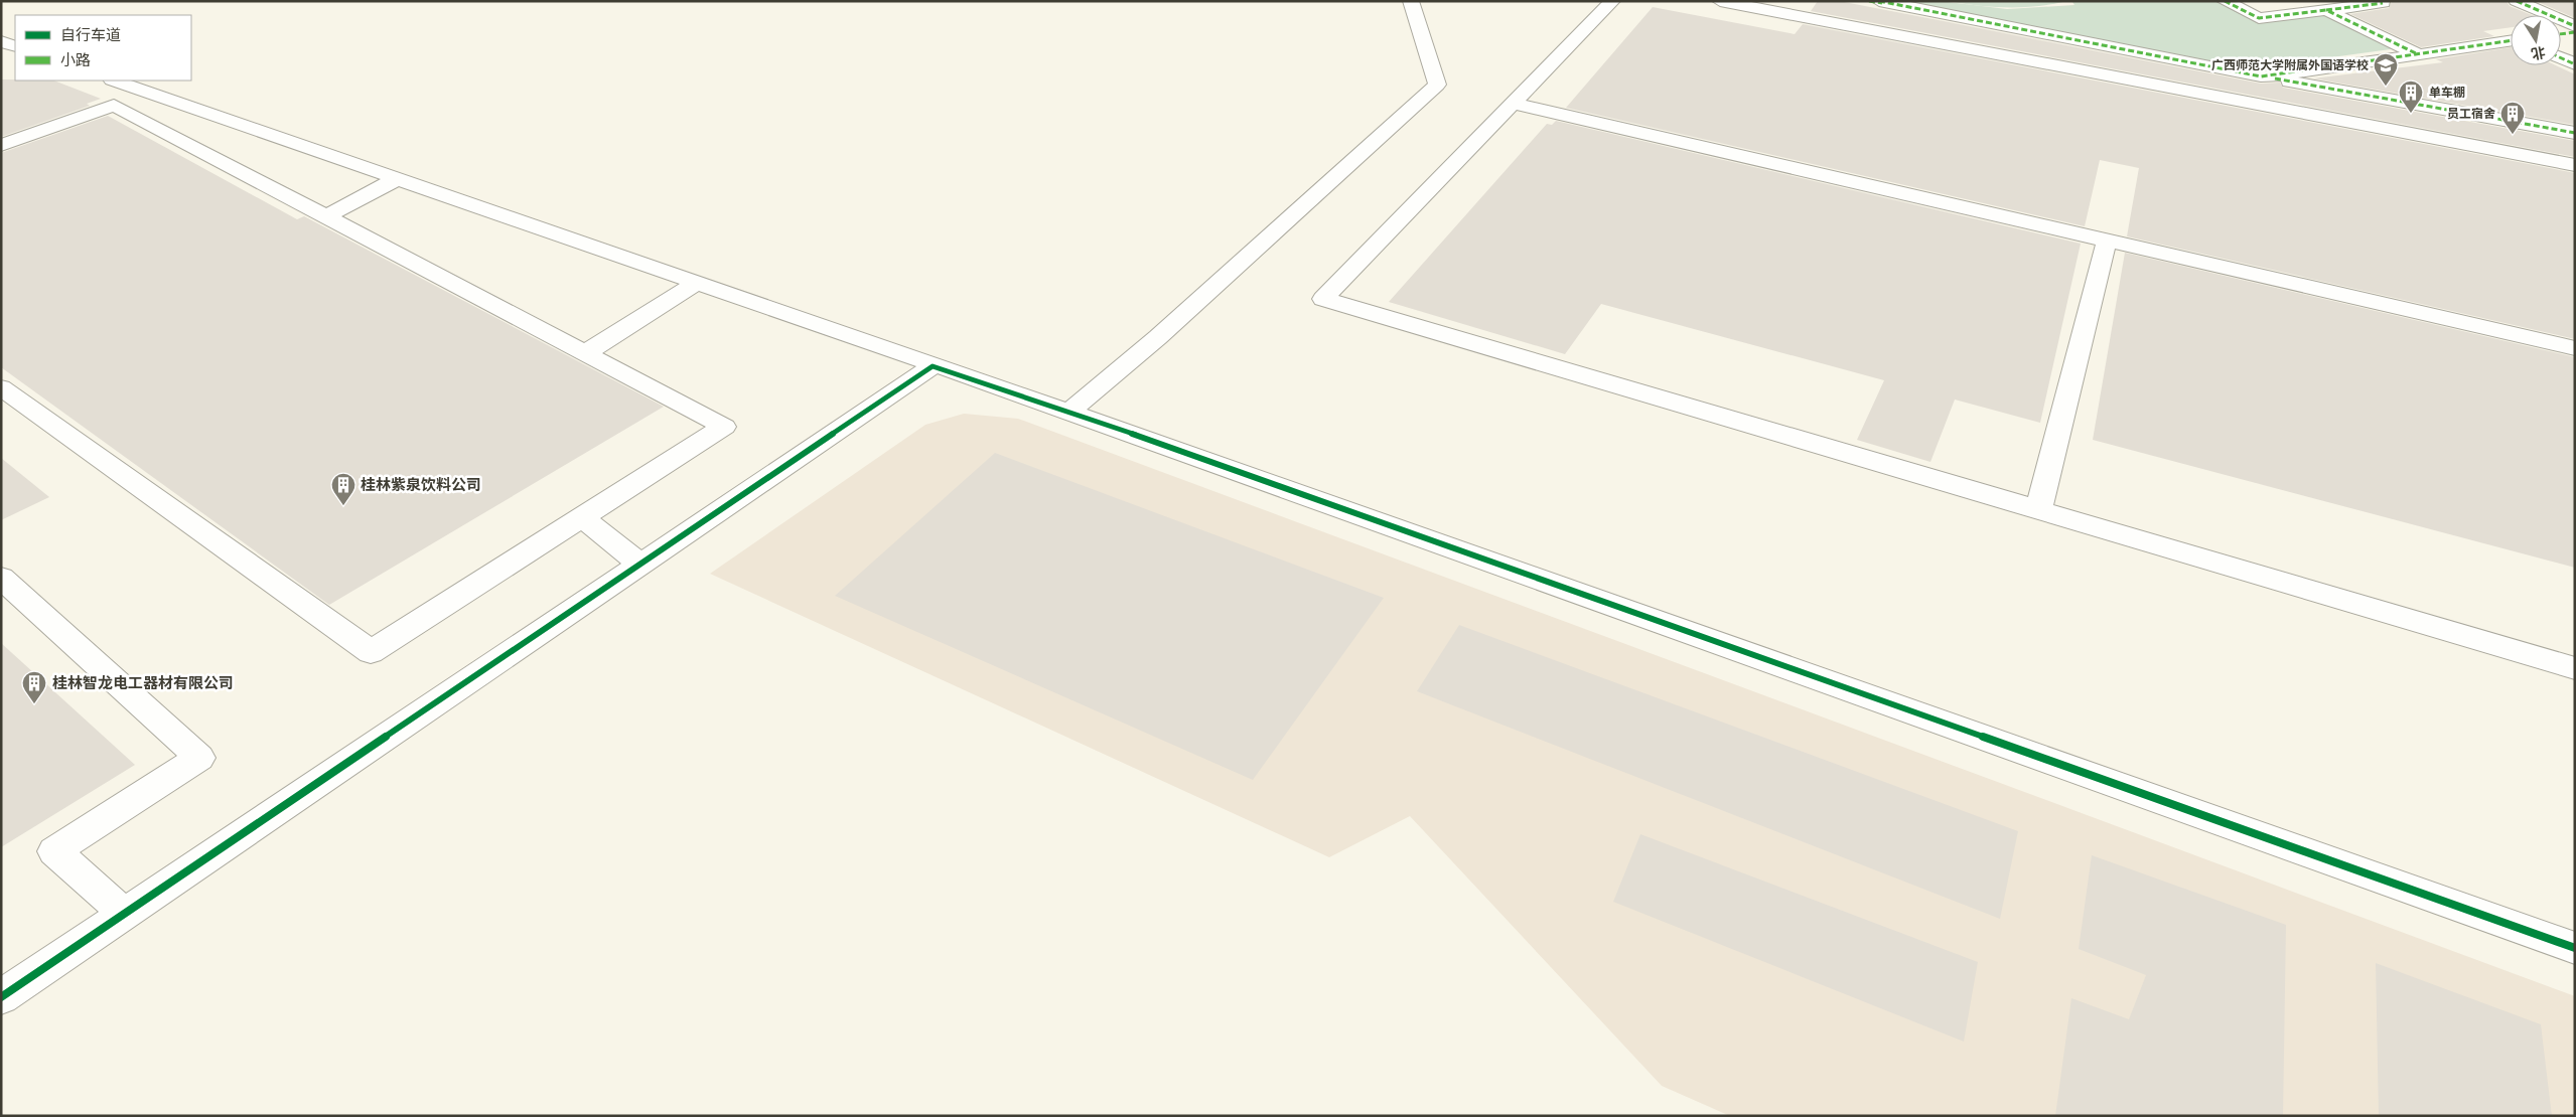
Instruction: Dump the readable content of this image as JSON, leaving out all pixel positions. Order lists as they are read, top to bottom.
{
  "places": {
    "school or university": ["广西师范大学附属外国语学校"],
    "building": [
      "单车棚",
      "员工宿舍",
      "桂林紫泉饮料公司",
      "桂林智龙电工器材有限公司"
    ]
  },
  "legend": ["自行车道", "小路"],
  "north": "bottom"
}
